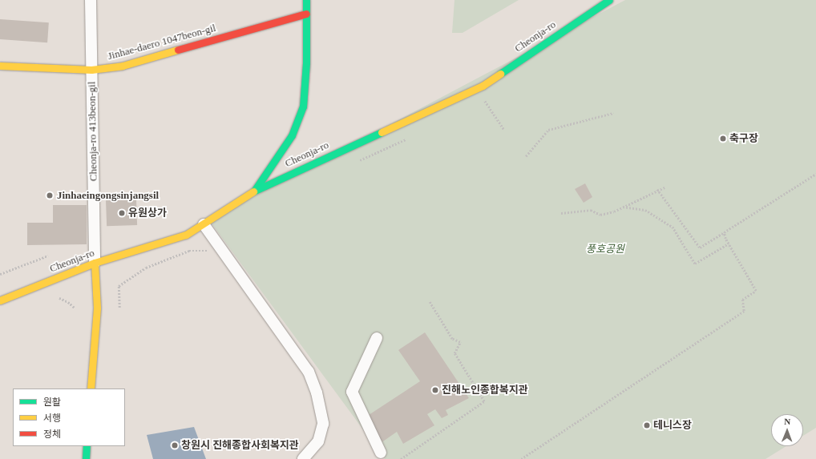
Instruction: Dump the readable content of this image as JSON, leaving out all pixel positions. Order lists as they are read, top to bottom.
{
  "streets": {
    "street": ["Cheonja-ro", "Jinhae-daero 1047beon-gil", "Cheonja-ro 413beon-gil"]
  },
  "crossings": [
    ["Cheonja-ro", "Cheonja-ro 413beon-gil"],
    ["Jinhae-daero 1047beon-gil", "Cheonja-ro 413beon-gil"]
  ],
  "parks": ["풍호공원"],
  "places": [
    "축구장",
    "Jinhaeingongsinjangsil",
    "유원상가",
    "진해노인종합복지관",
    "테니스장",
    "창원시 진해종합사회복지관"
  ],
  "legend": ["원활", "서행", "정체"],
  "north": "top"
}
